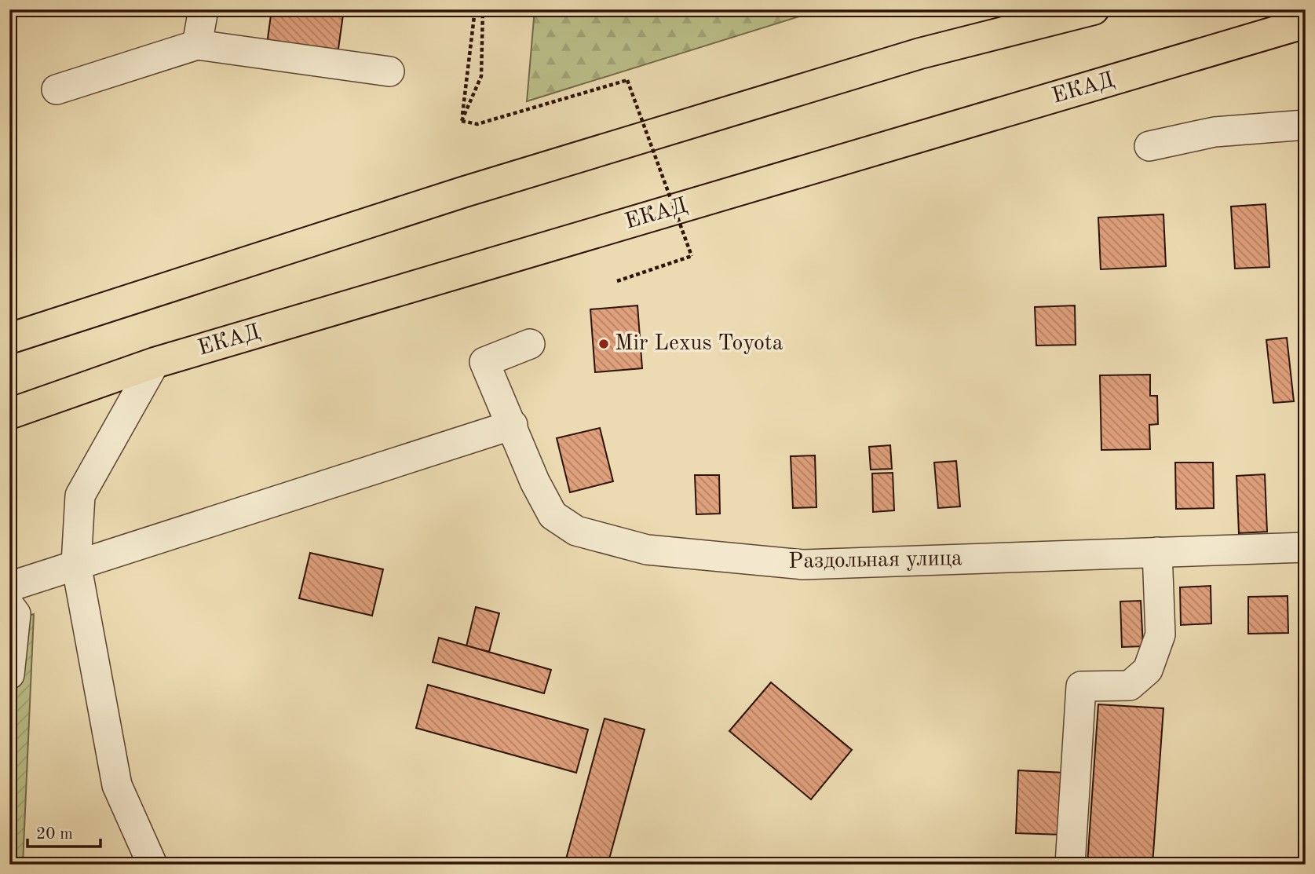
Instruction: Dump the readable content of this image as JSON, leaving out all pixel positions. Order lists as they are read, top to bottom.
{
  "streets": {
    "highway": ["ЕКАД"],
    "street": ["Раздольная улица"]
  },
  "places": ["Mir Lexus Toyota"],
  "scale_bar": "20 m"
}
